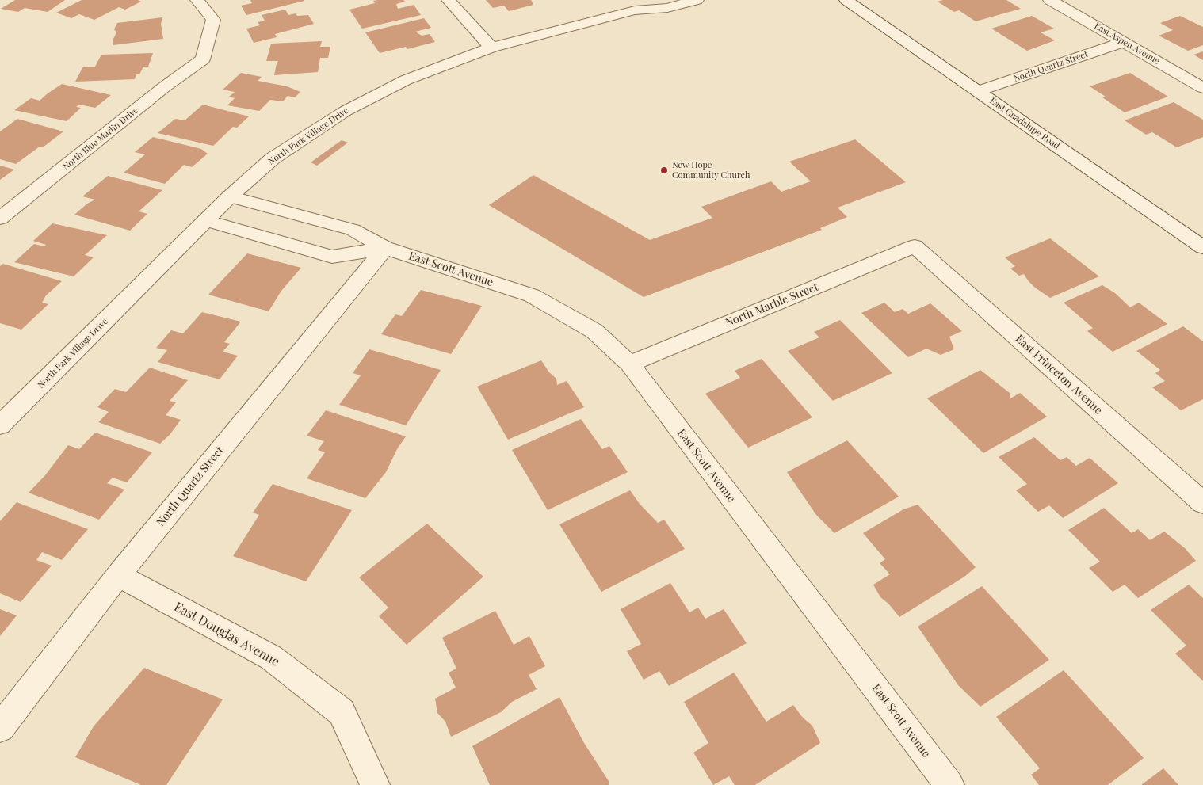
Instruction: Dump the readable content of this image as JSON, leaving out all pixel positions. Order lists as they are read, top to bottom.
{
  "streets": {
    "street": [
      "East Aspen Avenue",
      "North Quartz Street",
      "East Guadalupe Road",
      "North Park Village Drive",
      "North Blue Marlin Drive",
      "East Scott Avenue",
      "North Marble Street",
      "East Princeton Avenue",
      "East Douglas Avenue"
    ]
  },
  "crossings": [
    ["East Aspen Avenue", "North Quartz Street"],
    ["North Quartz Street", "East Guadalupe Road"],
    ["North Quartz Street", "East Scott Avenue"],
    ["North Quartz Street", "East Douglas Avenue"],
    ["North Park Village Drive", "East Scott Avenue"],
    ["East Scott Avenue", "North Marble Street"],
    ["North Marble Street", "East Princeton Avenue"]
  ],
  "places": ["New Hope Community Church"]
}
